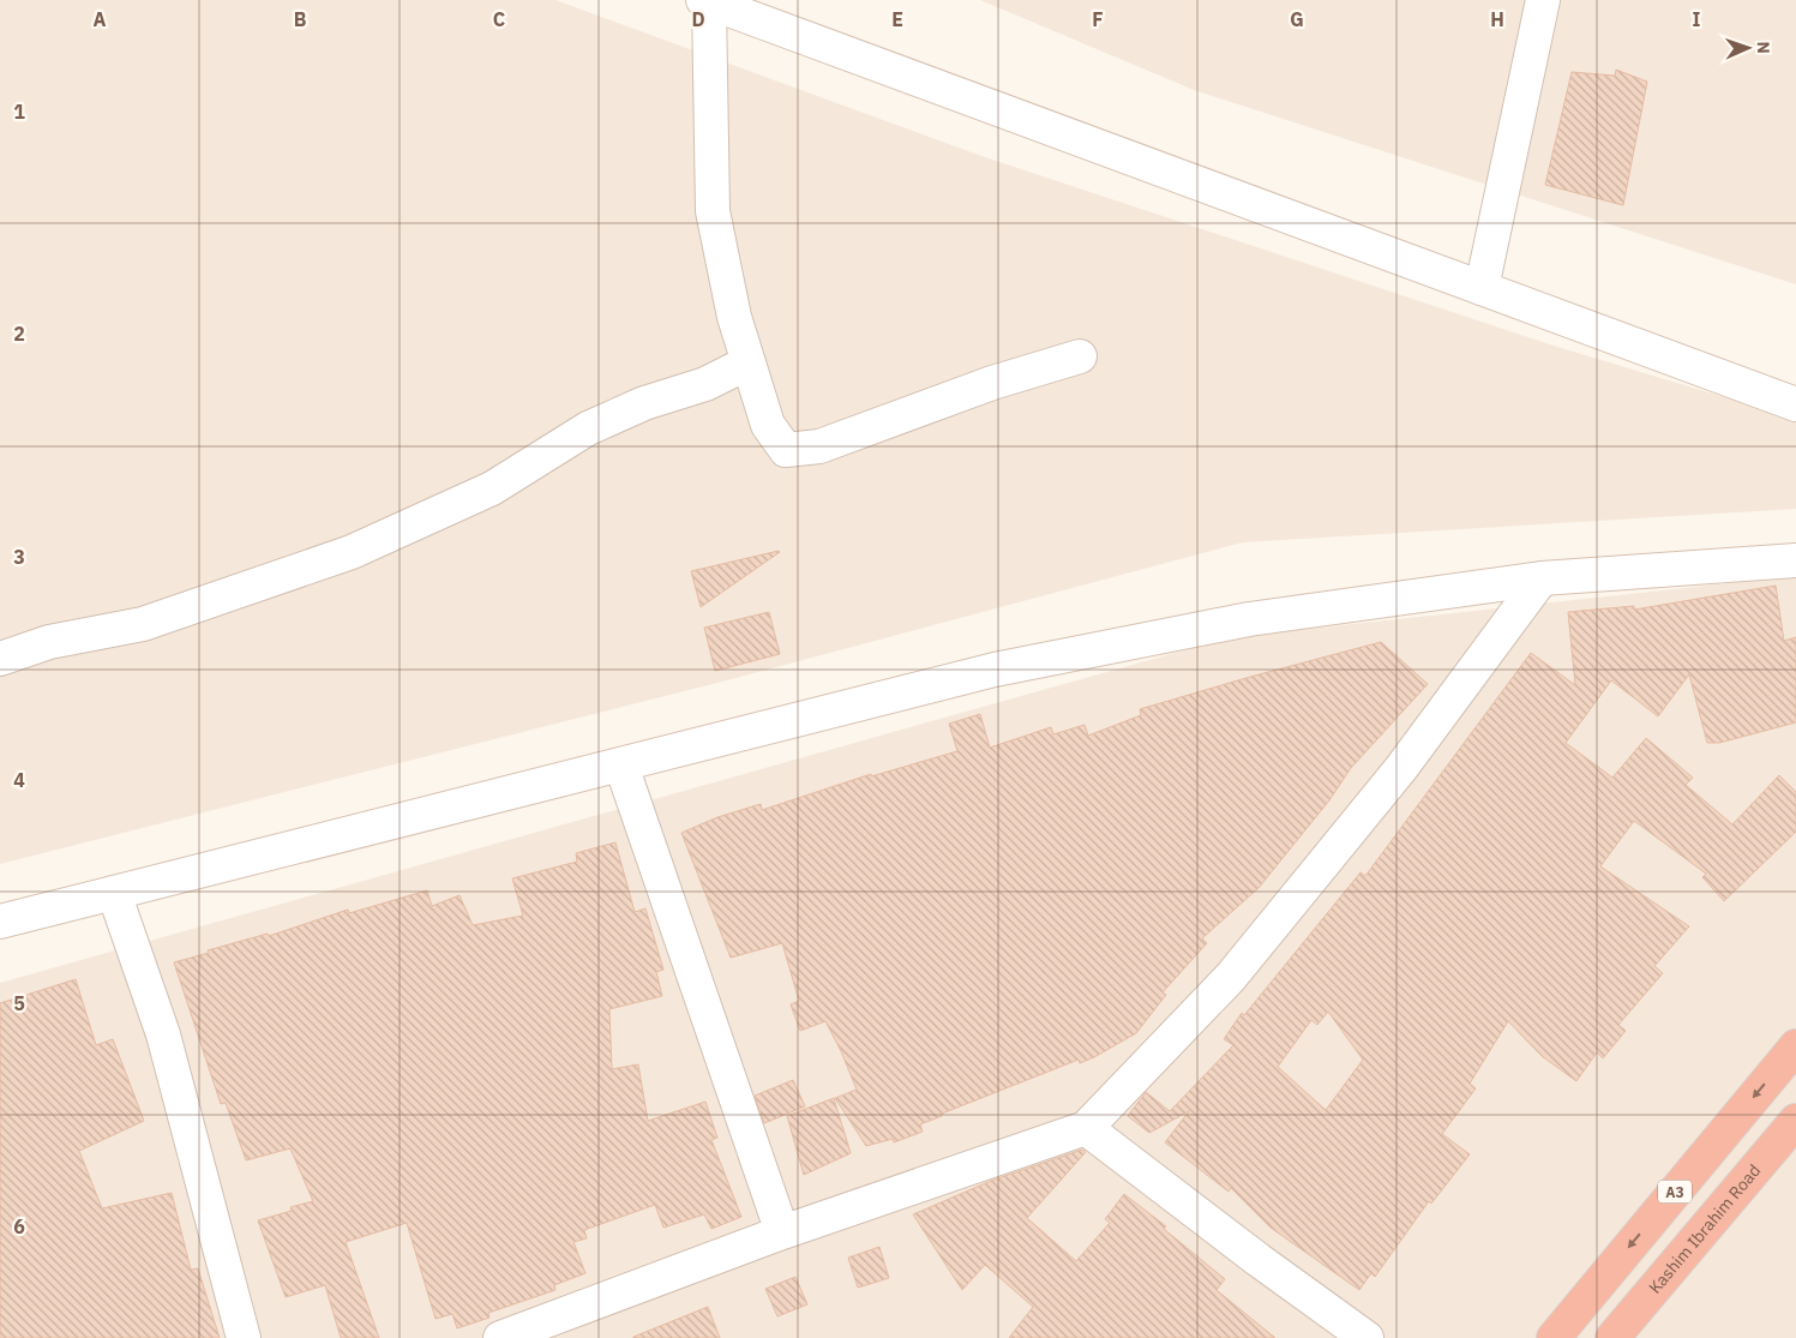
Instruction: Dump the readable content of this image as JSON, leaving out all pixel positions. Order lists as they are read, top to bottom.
{
  "streets": {
    "highway": ["A3", "Kashim Ibrahim Road"]
  },
  "north": "right",
  "grid": {
    "columns": [
      "A",
      "B",
      "C",
      "D",
      "E",
      "F",
      "G",
      "H",
      "I"
    ],
    "rows": [
      "1",
      "2",
      "3",
      "4",
      "5",
      "6"
    ]
  }
}
